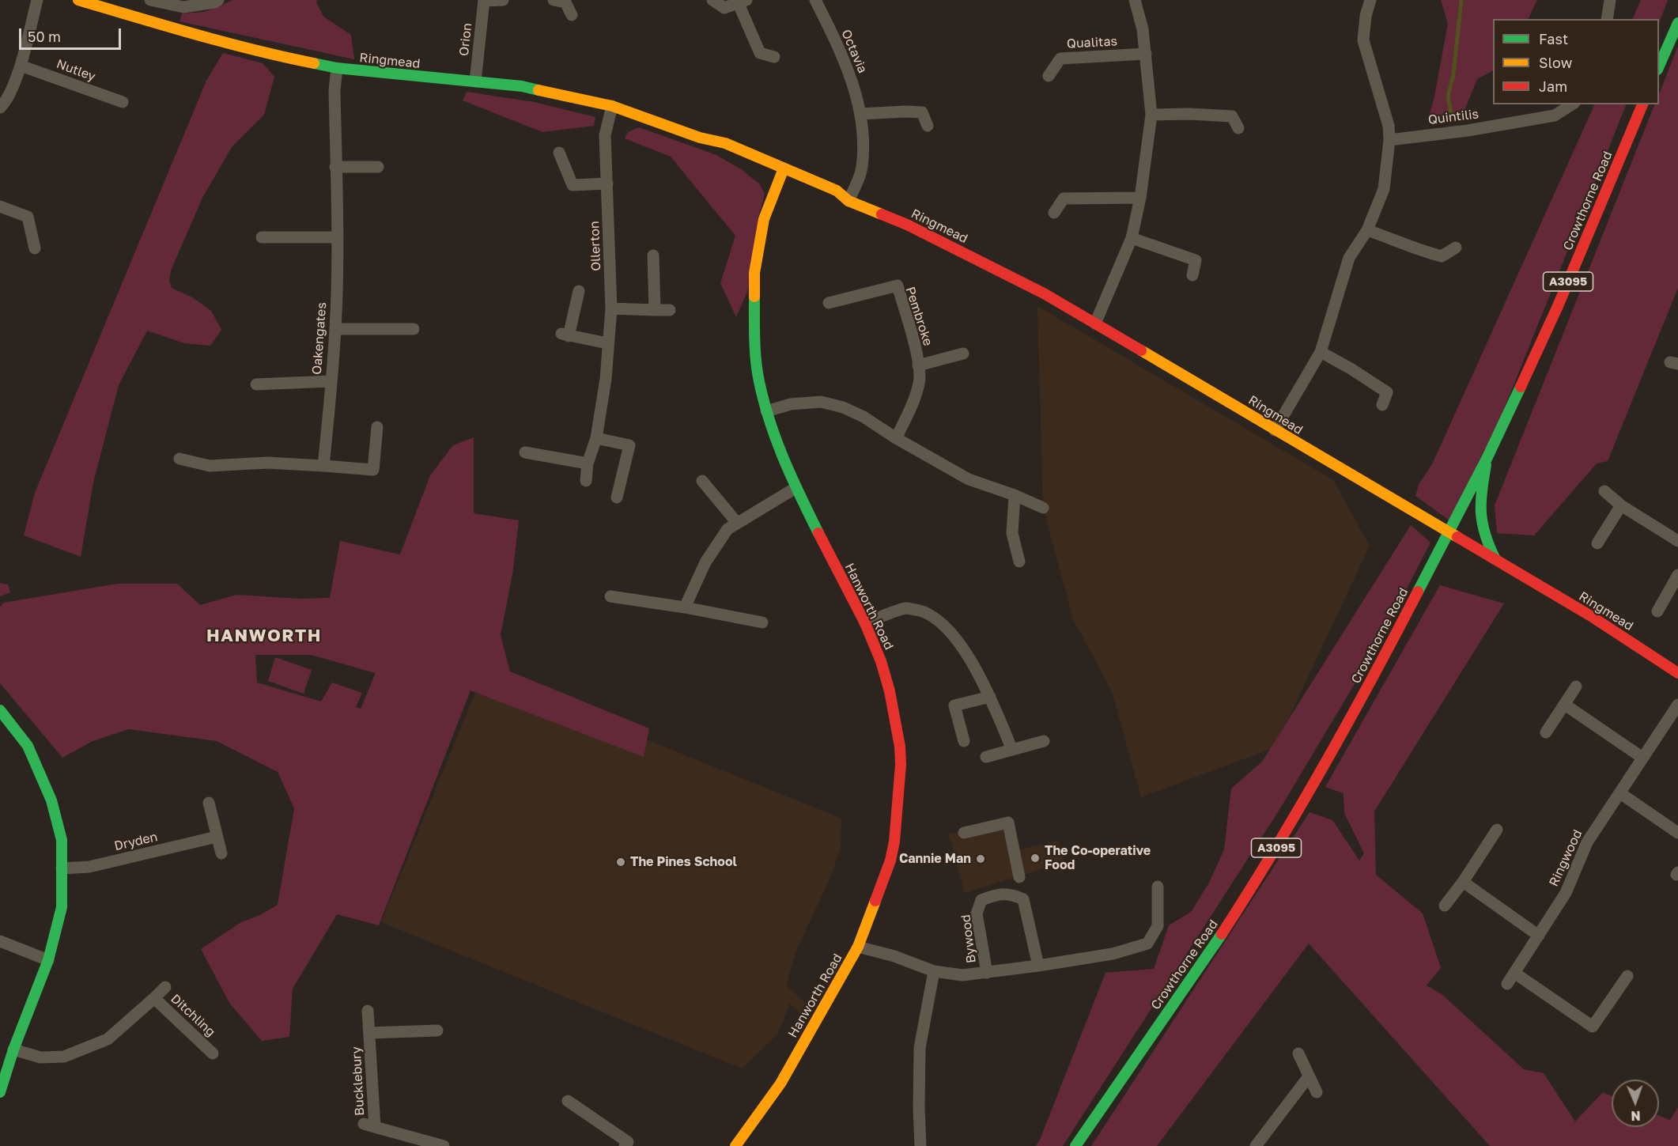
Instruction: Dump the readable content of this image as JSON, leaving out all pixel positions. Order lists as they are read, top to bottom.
{
  "streets": {
    "street": [
      "Orion",
      "Qualitas",
      "Octavia",
      "Ringmead",
      "Nutley",
      "Quintilis",
      "Crowthorne Road",
      "Ollerton",
      "A3095",
      "Pembroke",
      "Oakengates",
      "Hanworth Road",
      "Dryden",
      "Ringwood",
      "Bywood",
      "Ditchling",
      "Bucklebury"
    ]
  },
  "crossings": [
    ["Orion", "Ringmead"],
    ["Octavia", "Ringmead"],
    ["Ringmead", "Crowthorne Road"],
    ["Ringmead", "Ollerton"],
    ["Ringmead", "Oakengates"],
    ["Ringmead", "Hanworth Road"],
    ["Hanworth Road", "Bywood"]
  ],
  "districts": ["HANWORTH"],
  "places": ["The Co-operative Food", "Cannie Man", "The Pines School"],
  "legend": ["Fast", "Slow", "Jam"],
  "scale_bar": "50 m",
  "north": "bottom"
}
